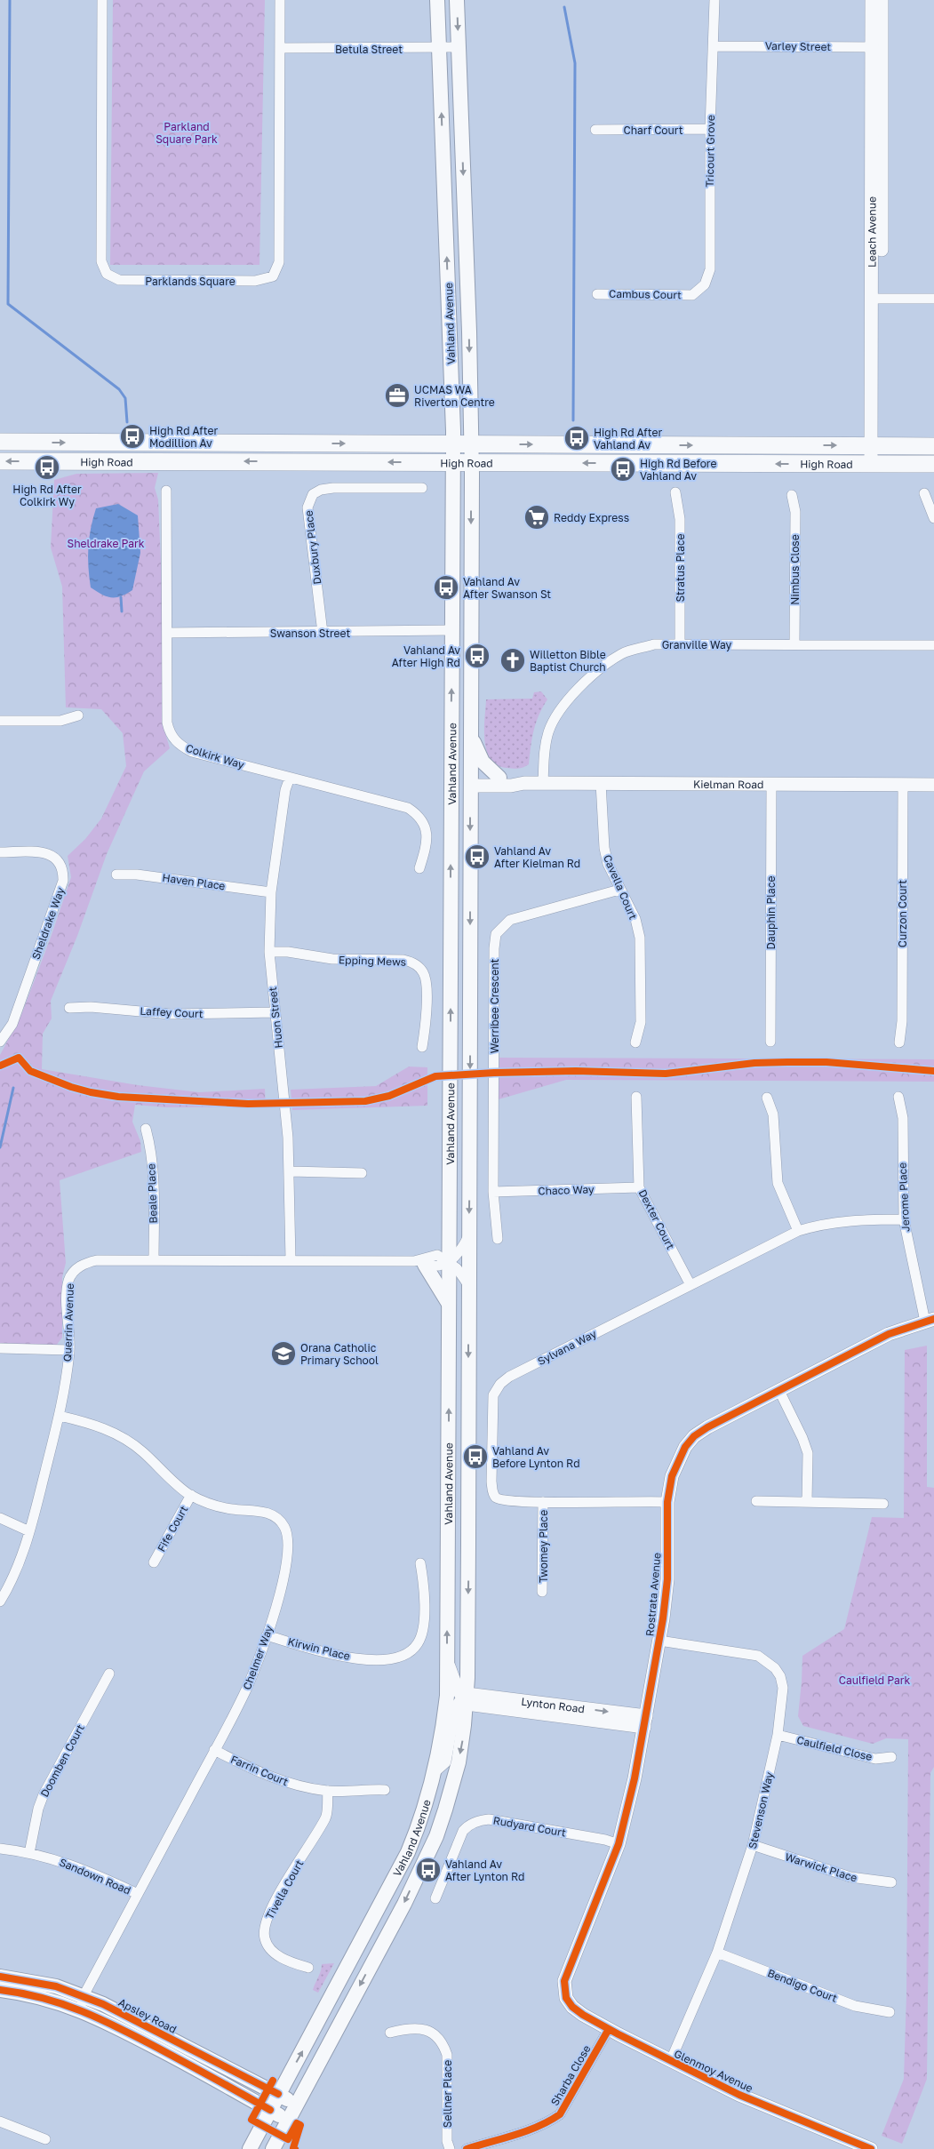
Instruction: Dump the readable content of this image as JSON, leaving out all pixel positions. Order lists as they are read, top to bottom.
{
  "streets": {
    "main road": ["Vahland Avenue", "High Road", "Apsley Road"],
    "street": [
      "Varley Street",
      "Betula Street",
      "Charf Court",
      "Tricourt Grove",
      "Leach Avenue",
      "Parklands Square",
      "Cambus Court",
      "Duxbury Place",
      "Stratus Place",
      "Nimbus Close",
      "Swanson Street",
      "Granville Way",
      "Colkirk Way",
      "Kielman Road",
      "Haven Place",
      "Cavella Court",
      "Dauphin Place",
      "Curzon Court",
      "Sheldrake Way",
      "Epping Mews",
      "Werribee Crescent",
      "Laffey Court",
      "Huon Street",
      "Chaco Way",
      "Beale Place",
      "Jerome Place",
      "Dexter Court",
      "Querrin Avenue",
      "Sylvana Way",
      "Fife Court",
      "Twomey Place",
      "Rostrata Avenue",
      "Kirwin Place",
      "Chelmer Way",
      "Lynton Road",
      "Caulfield Close",
      "Doomben Court",
      "Farrin Court",
      "Stevenson Way",
      "Rudyard Court",
      "Warwick Place",
      "Sandown Road",
      "Tivella Court",
      "Bendigo Court",
      "Glenmoy Avenue",
      "Sharba Close",
      "Sellner Place"
    ]
  },
  "crossings": [
    ["Varley Street", "Tricourt Grove"],
    ["Varley Street", "Leach Avenue"],
    ["Betula Street", "Parklands Square"],
    ["Betula Street", "Vahland Avenue"],
    ["Charf Court", "Tricourt Grove"],
    ["Tricourt Grove", "Cambus Court"],
    ["Leach Avenue", "High Road"],
    ["Vahland Avenue", "High Road"],
    ["Vahland Avenue", "Swanson Street"],
    ["Vahland Avenue", "Kielman Road"],
    ["Vahland Avenue", "Querrin Avenue"],
    ["Vahland Avenue", "Lynton Road"],
    ["Vahland Avenue", "Apsley Road"],
    ["Duxbury Place", "Swanson Street"],
    ["Stratus Place", "Granville Way"],
    ["Nimbus Close", "Granville Way"],
    ["Swanson Street", "Colkirk Way"],
    ["Granville Way", "Kielman Road"],
    ["Colkirk Way", "Huon Street"],
    ["Kielman Road", "Cavella Court"],
    ["Kielman Road", "Dauphin Place"],
    ["Kielman Road", "Curzon Court"],
    ["Haven Place", "Huon Street"],
    ["Cavella Court", "Werribee Crescent"],
    ["Epping Mews", "Huon Street"],
    ["Werribee Crescent", "Chaco Way"],
    ["Laffey Court", "Huon Street"],
    ["Huon Street", "Querrin Avenue"],
    ["Chaco Way", "Dexter Court"],
    ["Beale Place", "Querrin Avenue"],
    ["Jerome Place", "Sylvana Way"],
    ["Jerome Place", "Rostrata Avenue"],
    ["Dexter Court", "Sylvana Way"],
    ["Querrin Avenue", "Chelmer Way"],
    ["Sylvana Way", "Twomey Place"],
    ["Sylvana Way", "Rostrata Avenue"],
    ["Fife Court", "Chelmer Way"],
    ["Rostrata Avenue", "Lynton Road"],
    ["Rostrata Avenue", "Stevenson Way"],
    ["Rostrata Avenue", "Rudyard Court"],
    ["Rostrata Avenue", "Glenmoy Avenue"],
    ["Kirwin Place", "Chelmer Way"],
    ["Chelmer Way", "Farrin Court"],
    ["Chelmer Way", "Sandown Road"],
    ["Chelmer Way", "Apsley Road"],
    ["Caulfield Close", "Stevenson Way"],
    ["Doomben Court", "Sandown Road"],
    ["Farrin Court", "Tivella Court"],
    ["Stevenson Way", "Warwick Place"],
    ["Stevenson Way", "Bendigo Court"],
    ["Stevenson Way", "Glenmoy Avenue"],
    ["Glenmoy Avenue", "Sharba Close"]
  ],
  "parks": ["Parkland Square Park", "Sheldrake Park", "Caulfield Park"],
  "places": {
    "office": ["UCMAS WA Riverton Centre"],
    "bus stop": [
      "High Rd After Modillion Av",
      "High Rd After Vahland Av",
      "High Rd After Colkirk Wy",
      "High Rd Before Vahland Av",
      "Vahland Av After Swanson St",
      "Vahland Av After High Rd",
      "Vahland Av After Kielman Rd",
      "Vahland Av Before Lynton Rd",
      "Vahland Av After Lynton Rd"
    ],
    "supermarket": ["Reddy Express"],
    "church": ["Willetton Bible Baptist Church"],
    "school or university": ["Orana Catholic Primary School"]
  }
}
